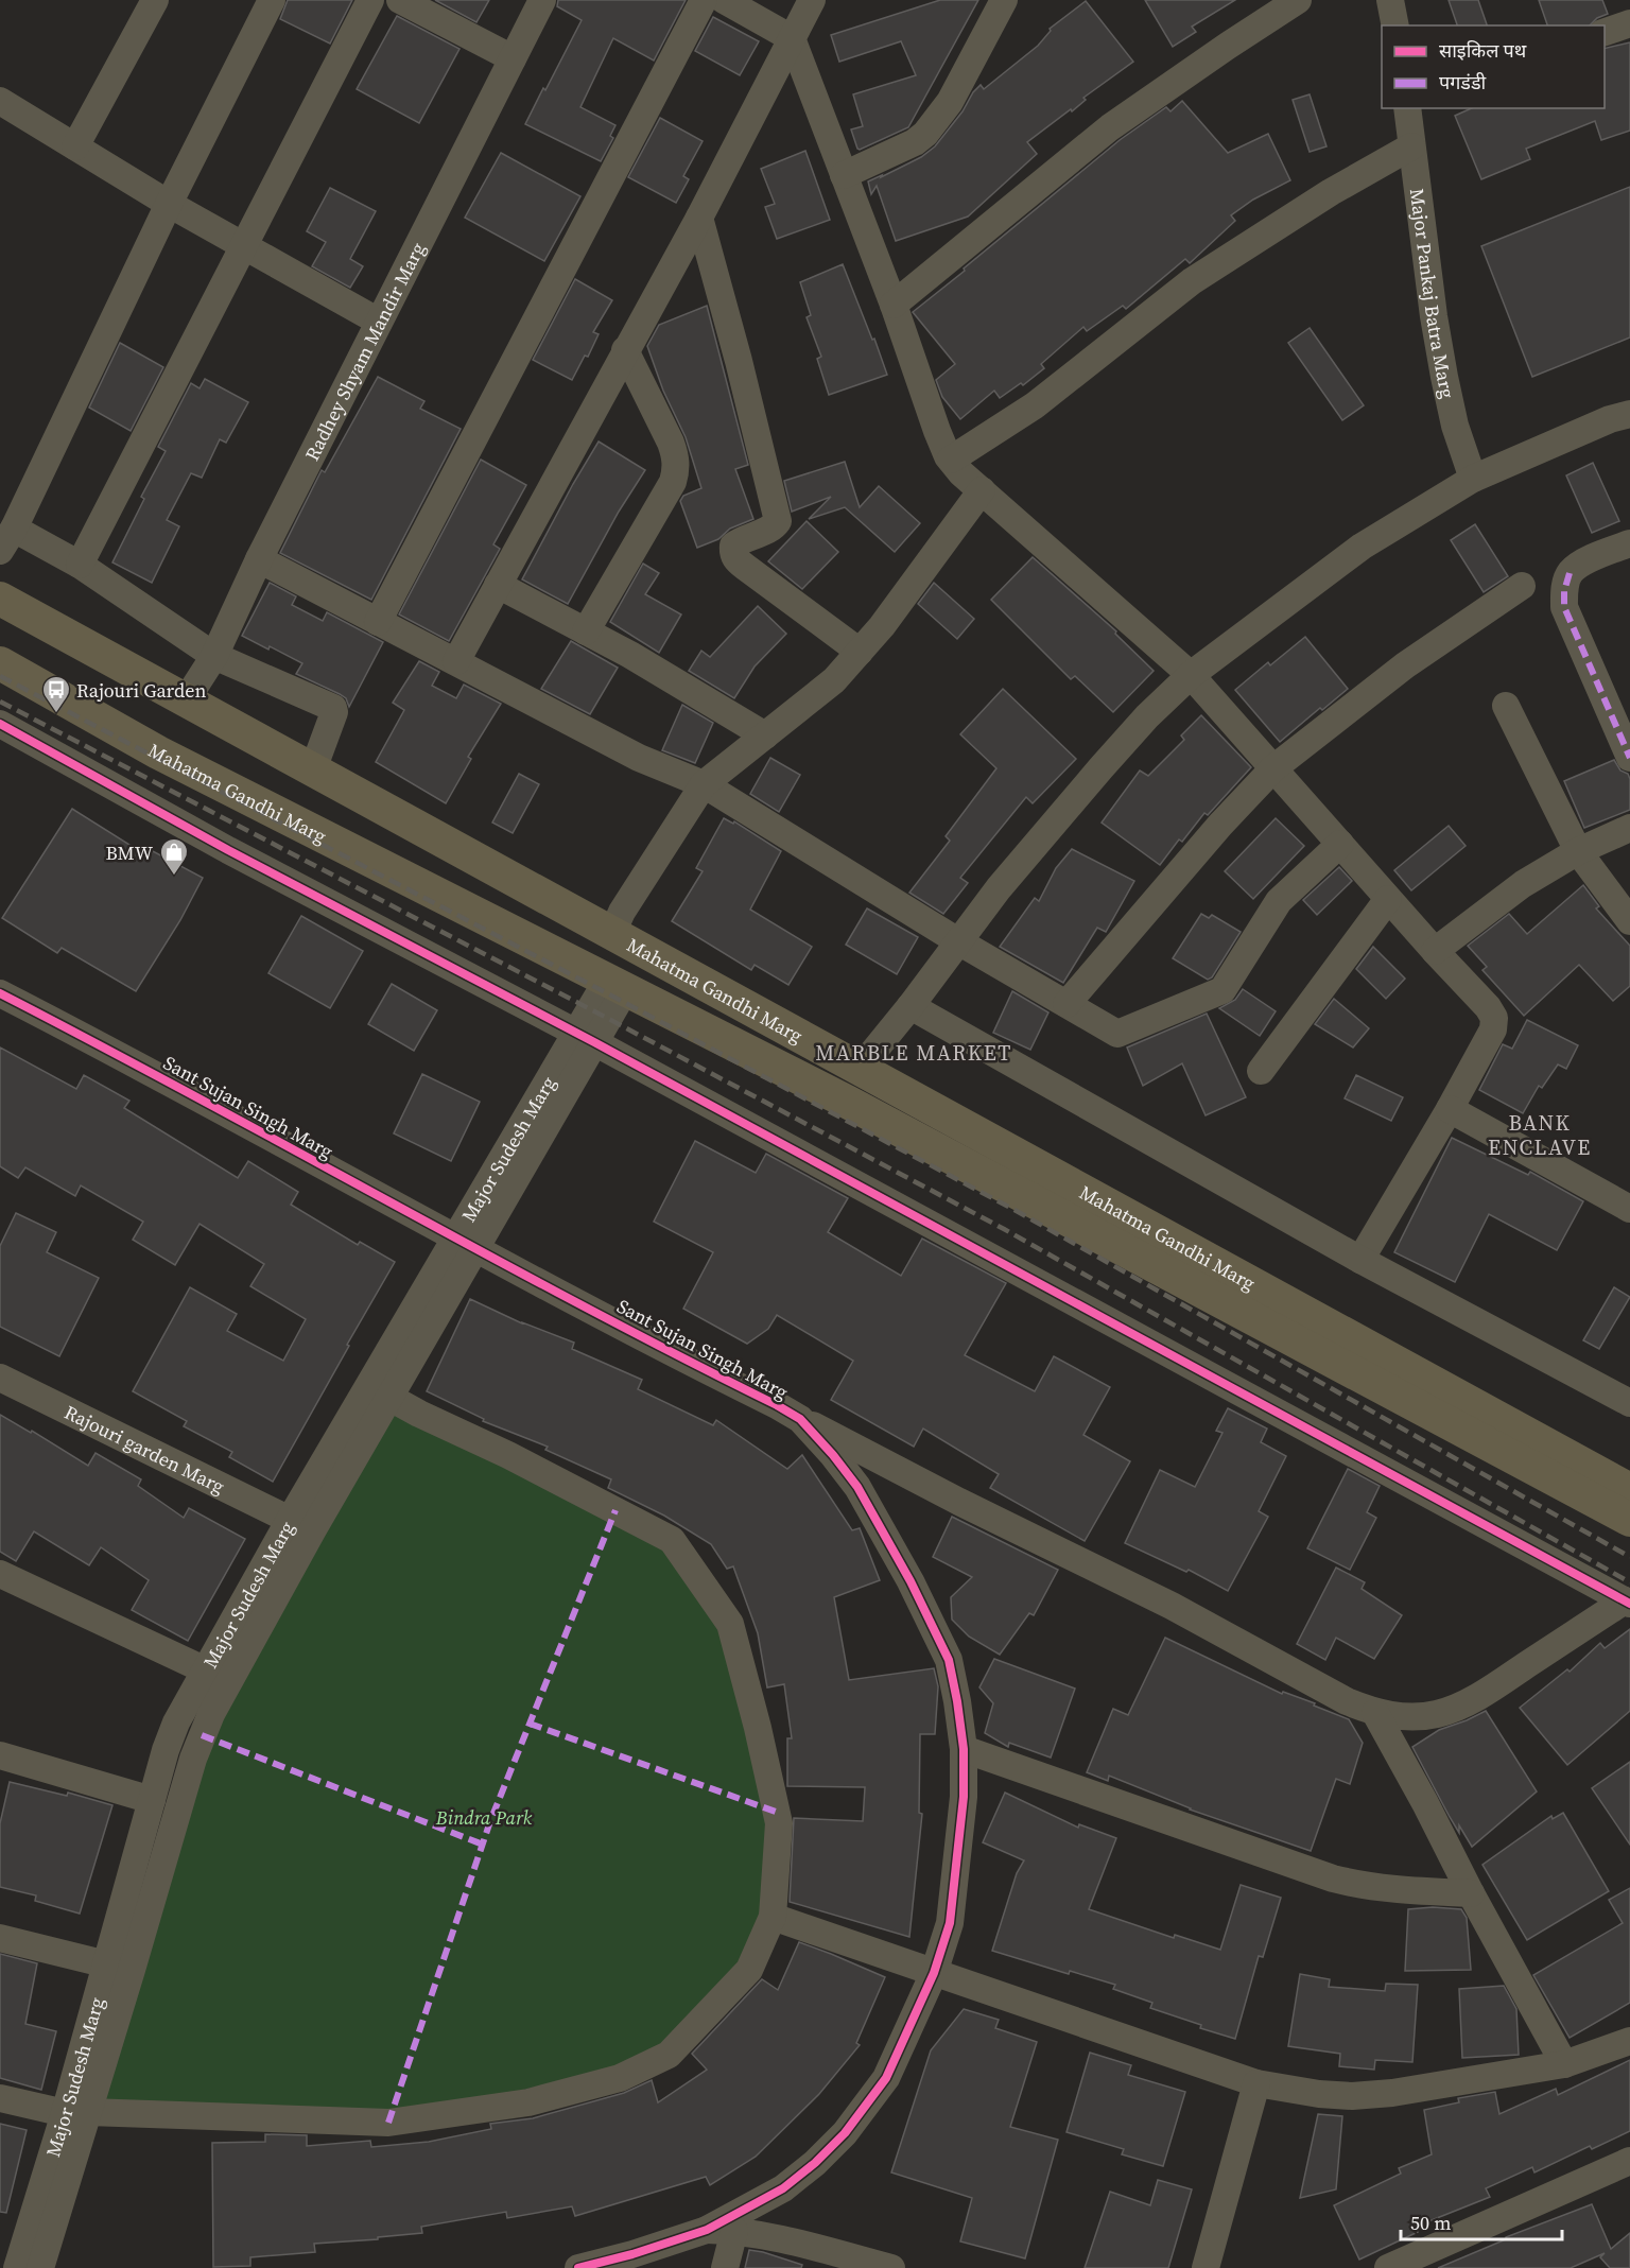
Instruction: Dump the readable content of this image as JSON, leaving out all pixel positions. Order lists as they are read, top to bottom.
{
  "streets": {
    "main road": ["Mahatma Gandhi Marg"],
    "street": [
      "Major Pankaj Batra Marg",
      "Radhey Shyam Mandir Marg",
      "Sant Sujan Singh Marg",
      "Major Sudesh Marg",
      "Rajouri garden Marg"
    ]
  },
  "crossings": [
    ["Radhey Shyam Mandir Marg", "Mahatma Gandhi Marg"],
    ["Mahatma Gandhi Marg", "Major Sudesh Marg"],
    ["Sant Sujan Singh Marg", "Major Sudesh Marg"],
    ["Major Sudesh Marg", "Rajouri garden Marg"]
  ],
  "districts": ["MARBLE MARKET", "BANK ENCLAVE"],
  "parks": ["Bindra Park"],
  "places": {
    "bus stop": ["Rajouri Garden"],
    "shop": ["BMW"]
  },
  "legend": ["साइकिल पथ", "पगडंडी"],
  "scale_bar": "50 m"
}
